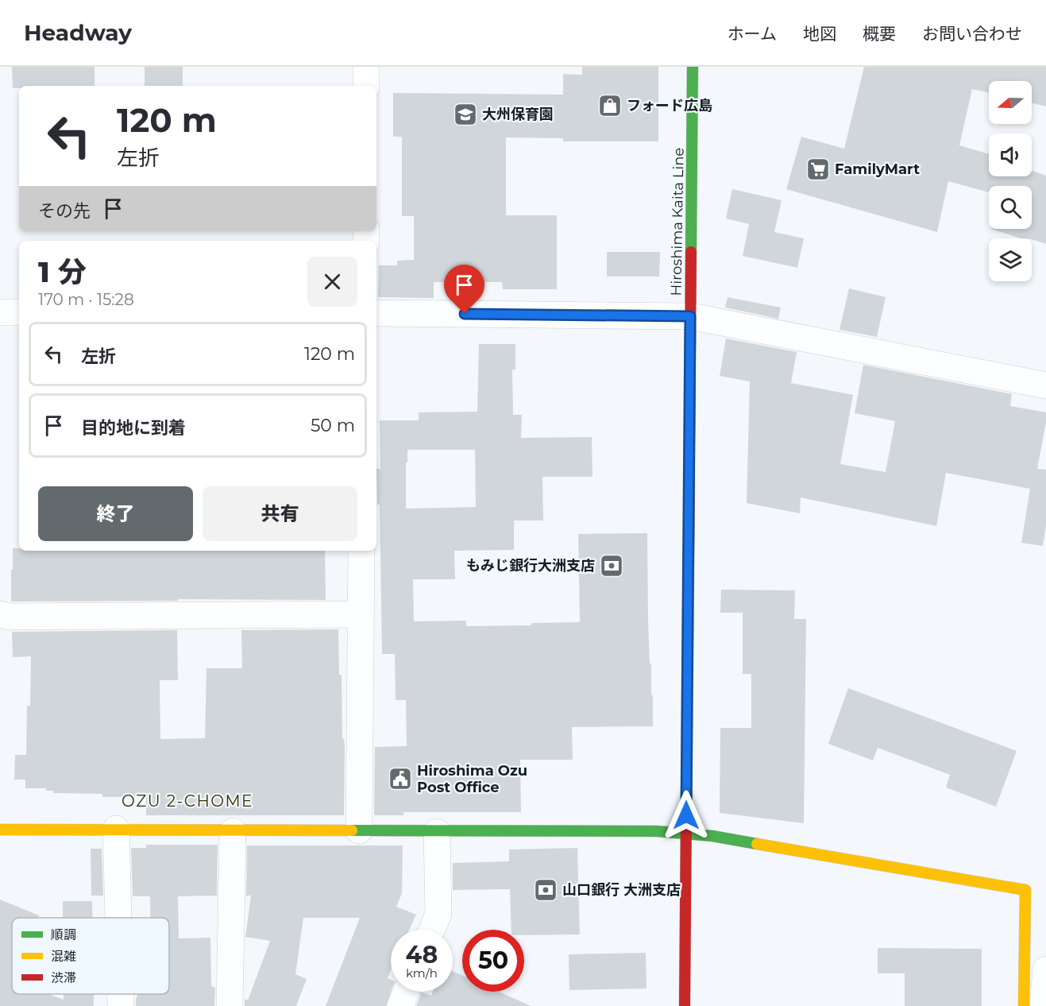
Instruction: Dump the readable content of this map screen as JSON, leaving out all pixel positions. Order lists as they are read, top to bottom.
{
  "streets": {
    "street": ["Hiroshima Kaita Line"]
  },
  "districts": ["OZU 2-CHOME"],
  "places": {
    "shop": ["フォード広島"],
    "school or university": ["大州保育園"],
    "supermarket": ["FamilyMart"],
    "bank": ["もみじ銀行大洲支店", "山口銀行 大洲支店"],
    "public building": ["Hiroshima Ozu Post Office"]
  },
  "legend": ["順調", "混雑", "渋滞"],
  "north": "left",
  "page": {
    "header": "Headway",
    "nav": [
      "ホーム",
      "地図",
      "概要",
      "お問い合わせ"
    ],
    "turn": ["120 m", "左折"],
    "then": "その先",
    "heading": ["1 分", "170 m · 15:28"],
    "list": [
      {
        "name": "左折",
        "value": "120 m"
      },
      {
        "name": "目的地に到着",
        "value": "50 m"
      }
    ],
    "buttons": ["終了", "共有"],
    "speed": "48 km/h",
    "limit": "50"
  }
}
